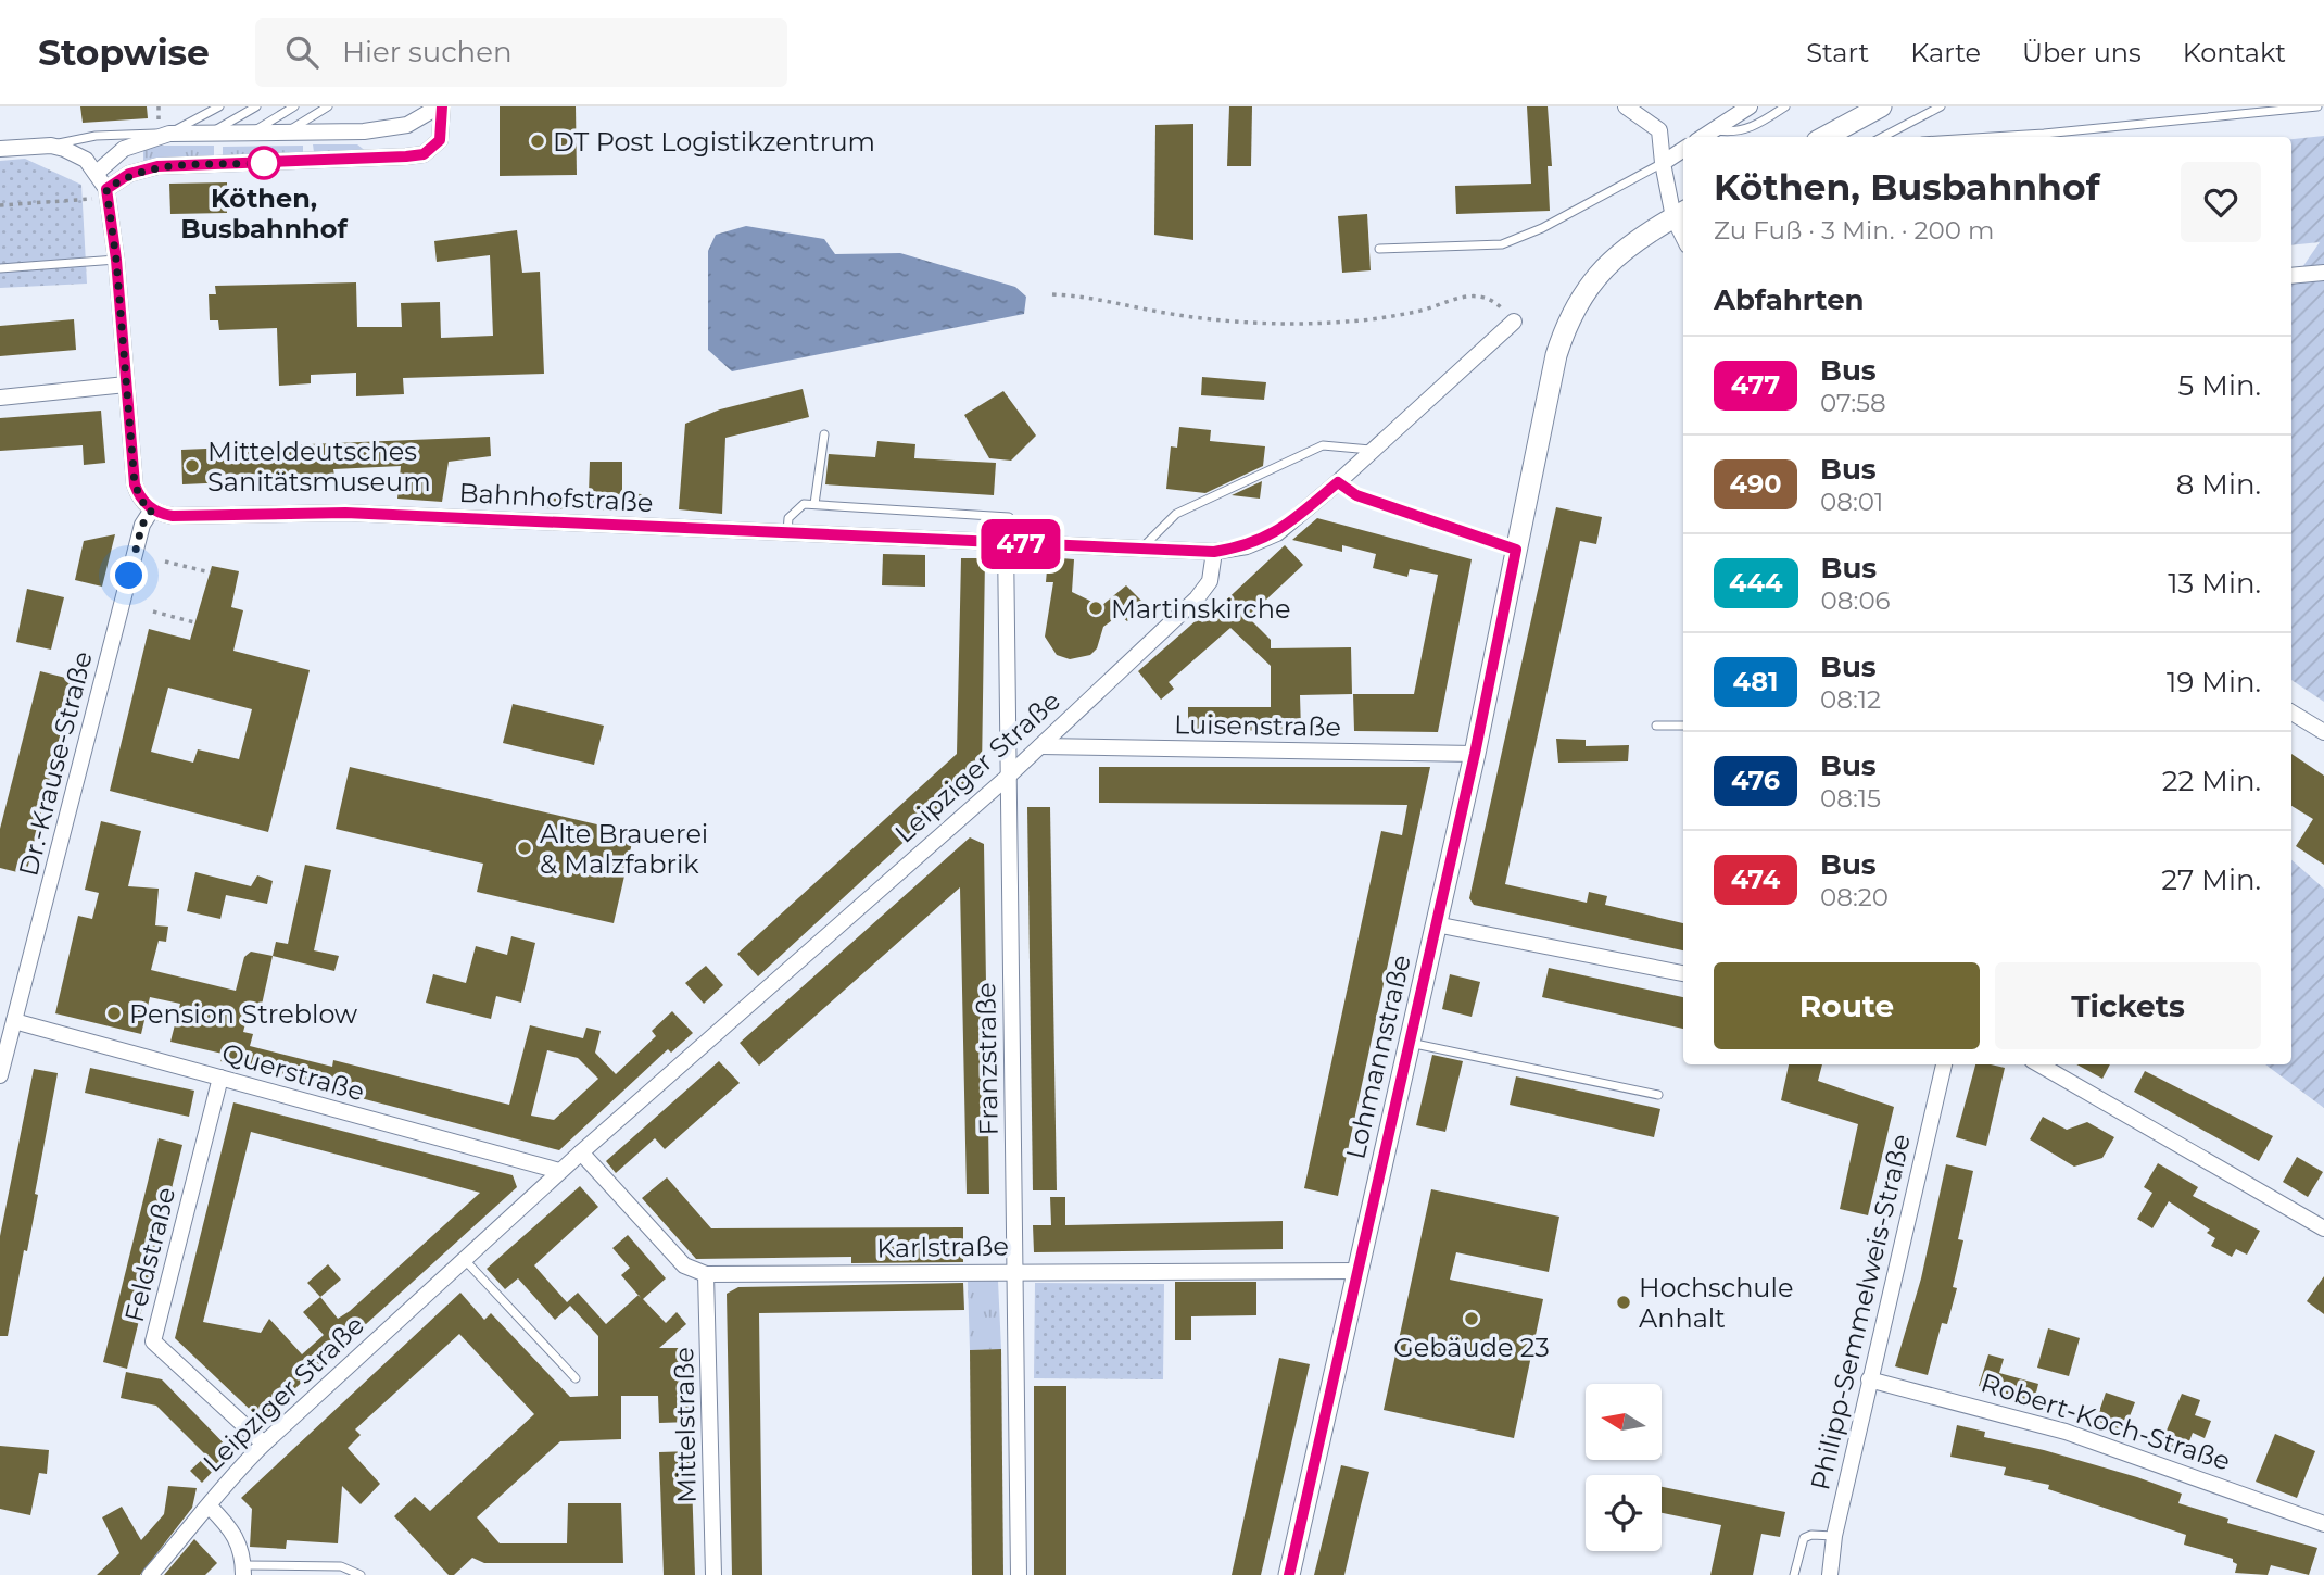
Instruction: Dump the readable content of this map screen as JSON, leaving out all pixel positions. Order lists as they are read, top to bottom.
{
  "streets": {
    "main road": ["Lohmannstraße"],
    "street": [
      "Bahnhofstraße",
      "Luisenstraße",
      "Dr.-Krause-Straße",
      "Leipziger Straße",
      "Franzstraße",
      "Querstraße",
      "Karlstraße",
      "Feldstraße",
      "Philipp-Semmelweis-Straße",
      "Robert-Koch-Straße",
      "Mittelstraße"
    ]
  },
  "crossings": [
    ["Bahnhofstraße", "Dr.-Krause-Straße"],
    ["Bahnhofstraße", "Leipziger Straße"],
    ["Bahnhofstraße", "Franzstraße"],
    ["Luisenstraße", "Leipziger Straße"],
    ["Luisenstraße", "Lohmannstraße"],
    ["Dr.-Krause-Straße", "Querstraße"],
    ["Leipziger Straße", "Franzstraße"],
    ["Leipziger Straße", "Querstraße"],
    ["Leipziger Straße", "Feldstraße"],
    ["Lohmannstraße", "Karlstraße"],
    ["Franzstraße", "Karlstraße"],
    ["Querstraße", "Feldstraße"],
    ["Karlstraße", "Mittelstraße"],
    ["Philipp-Semmelweis-Straße", "Robert-Koch-Straße"]
  ],
  "places": [
    "DT Post Logistikzentrum",
    "Köthen, Busbahnhof",
    "Mitteldeutsches Sanitätsmuseum",
    "Martinskirche",
    "Alte Brauerei & Malzfabrik",
    "Pension Streblow",
    "Hochschule Anhalt",
    "Gebäude 23"
  ],
  "lines": ["bus line 477"],
  "north": "left",
  "page": {
    "header": "Stopwise",
    "search": "Hier suchen",
    "nav": [
      "Start",
      "Karte",
      "Über uns",
      "Kontakt"
    ],
    "on_map": "477",
    "heading": [
      ["Köthen, Busbahnhof", "Zu Fuß · 3 Min. · 200 m"],
      "Abfahrten"
    ],
    "list": [
      {
        "mark": "477",
        "name": "Bus",
        "note": "07:58",
        "value": "5 Min."
      },
      {
        "mark": "490",
        "name": "Bus",
        "note": "08:01",
        "value": "8 Min."
      },
      {
        "mark": "444",
        "name": "Bus",
        "note": "08:06",
        "value": "13 Min."
      },
      {
        "mark": "481",
        "name": "Bus",
        "note": "08:12",
        "value": "19 Min."
      },
      {
        "mark": "476",
        "name": "Bus",
        "note": "08:15",
        "value": "22 Min."
      },
      {
        "mark": "474",
        "name": "Bus",
        "note": "08:20",
        "value": "27 Min."
      }
    ],
    "buttons": ["Route", "Tickets"]
  }
}
